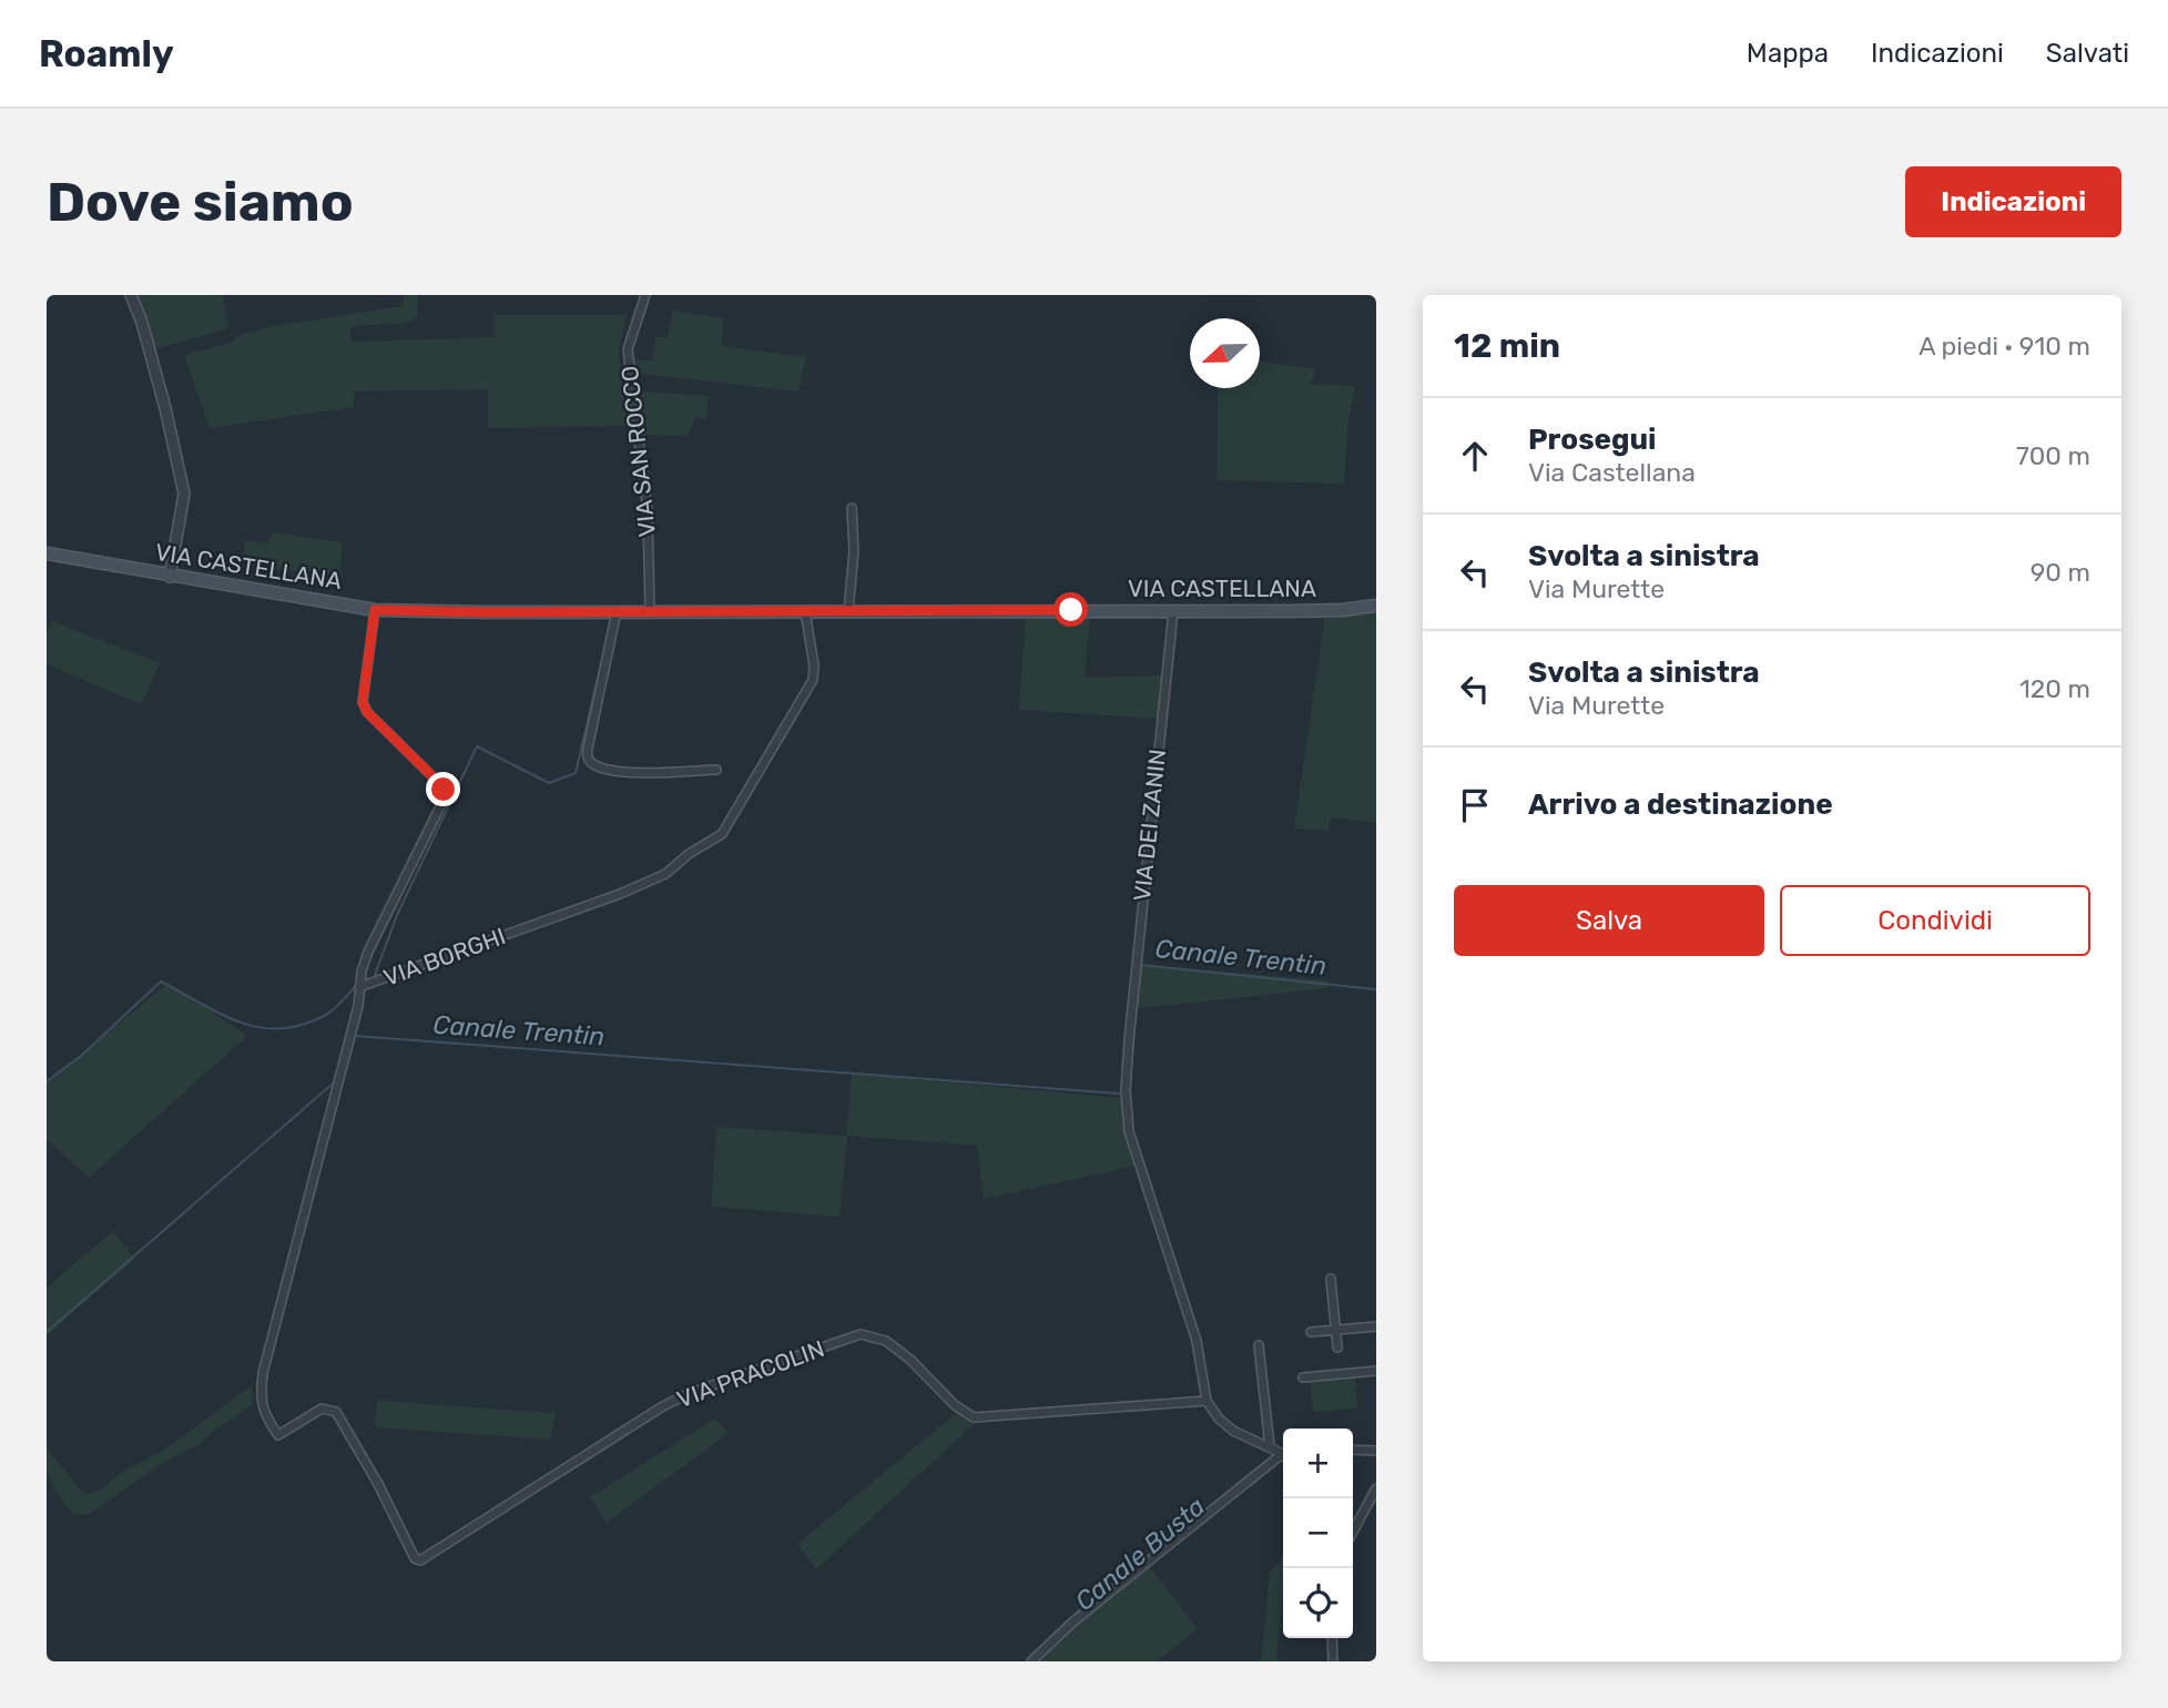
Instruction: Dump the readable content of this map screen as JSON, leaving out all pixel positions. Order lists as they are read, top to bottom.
{
  "streets": {
    "main road": ["VIA CASTELLANA"],
    "street": [
      "VIA SAN ROCCO",
      "VIA DEI ZANIN",
      "VIA BORGHI",
      "VIA PRACOLIN"
    ]
  },
  "crossings": [
    ["VIA SAN ROCCO", "VIA CASTELLANA"],
    ["VIA CASTELLANA", "VIA DEI ZANIN"],
    ["VIA CASTELLANA", "VIA BORGHI"],
    ["VIA DEI ZANIN", "VIA PRACOLIN"],
    ["VIA BORGHI", "VIA PRACOLIN"]
  ],
  "water": ["Canale Trentin", "Canale Busta"],
  "north": "left",
  "page": {
    "header": "Roamly",
    "nav": ["Mappa", "Indicazioni", "Salvati"],
    "buttons": [
      "Indicazioni",
      ["Salva", "Condividi"]
    ],
    "title": "Dove siamo",
    "heading": ["12 min", "A piedi · 910 m"],
    "list": [
      ["Prosegui", "Via Castellana", "700 m"],
      ["Svolta a sinistra", "Via Murette", "90 m"],
      ["Svolta a sinistra", "Via Murette", "120 m"],
      "Arrivo a destinazione"
    ],
    "map_buttons": ["+", "−"]
  }
}
